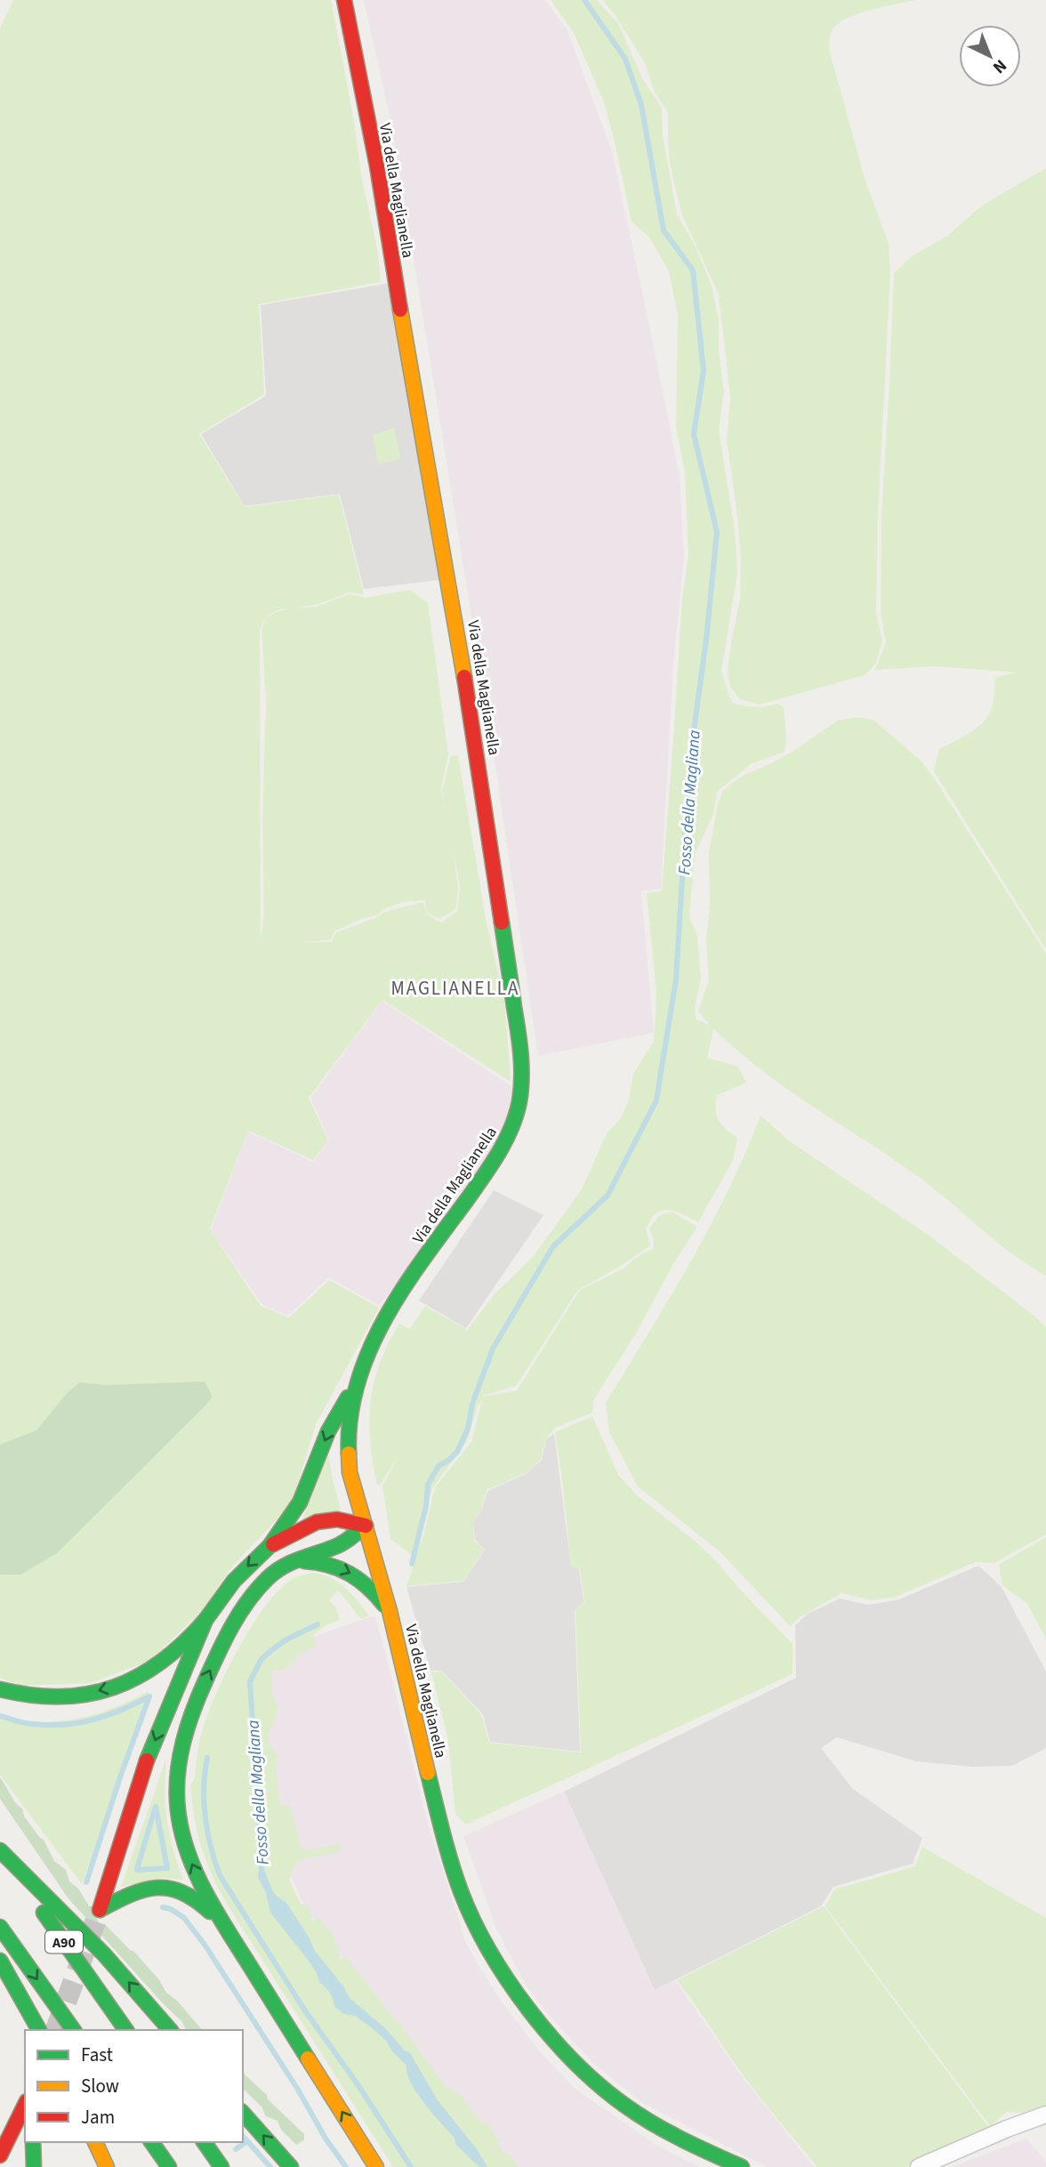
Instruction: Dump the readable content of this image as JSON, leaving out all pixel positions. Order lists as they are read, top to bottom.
{
  "streets": {
    "main road": ["Via della Maglianella", "A90"]
  },
  "districts": ["MAGLIANELLA"],
  "water": ["Fosso della Magliana"],
  "legend": ["Fast", "Slow", "Jam"],
  "north": "bottom right"
}
